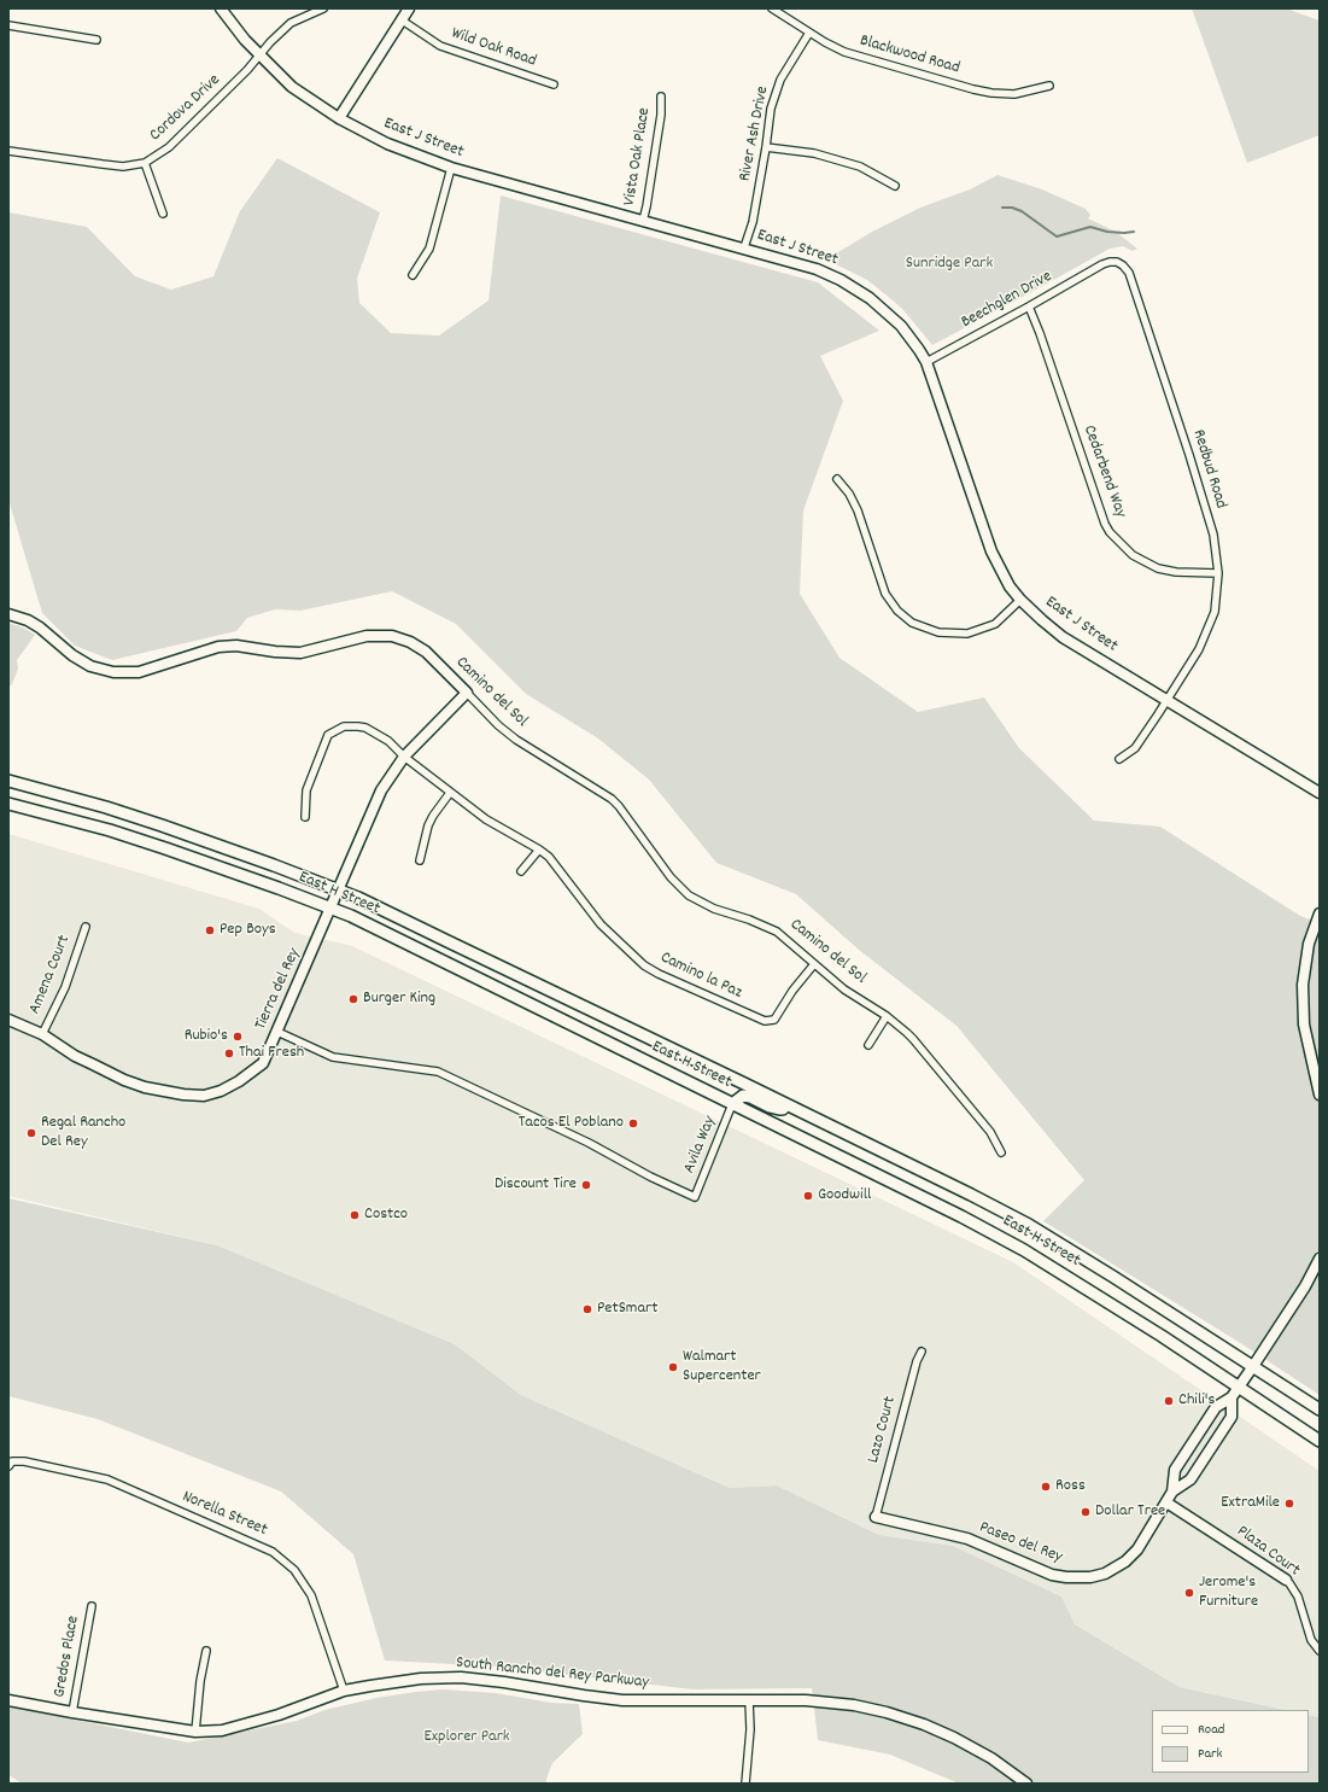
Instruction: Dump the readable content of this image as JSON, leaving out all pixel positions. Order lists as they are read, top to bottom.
{
  "streets": {
    "main road": ["East H Street"],
    "street": [
      "Wild Oak Road",
      "Blackwood Road",
      "Cordova Drive",
      "River Ash Drive",
      "East J Street",
      "Vista Oak Place",
      "Beechglen Drive",
      "Redbud Road",
      "Cedarbend Way",
      "Camino del Sol",
      "Amena Court",
      "Camino la Paz",
      "Tierra del Rey",
      "Avila Way",
      "Lazo Court",
      "Norella Street",
      "Paseo del Rey",
      "Plaza Court",
      "Gredos Place",
      "South Rancho del Rey Parkway"
    ]
  },
  "crossings": [
    ["Blackwood Road", "River Ash Drive"],
    ["Cordova Drive", "East J Street"],
    ["River Ash Drive", "East J Street"],
    ["East J Street", "Vista Oak Place"],
    ["East J Street", "Beechglen Drive"],
    ["East J Street", "Redbud Road"],
    ["Beechglen Drive", "Redbud Road"],
    ["Beechglen Drive", "Cedarbend Way"],
    ["Redbud Road", "Cedarbend Way"],
    ["Camino del Sol", "Camino la Paz"],
    ["Camino del Sol", "Tierra del Rey"],
    ["East H Street", "Tierra del Rey"],
    ["East H Street", "Avila Way"],
    ["East H Street", "Paseo del Rey"],
    ["Amena Court", "Tierra del Rey"],
    ["Camino la Paz", "Tierra del Rey"],
    ["Tierra del Rey", "Avila Way"],
    ["Lazo Court", "Paseo del Rey"],
    ["Norella Street", "South Rancho del Rey Parkway"],
    ["Paseo del Rey", "Plaza Court"],
    ["Gredos Place", "South Rancho del Rey Parkway"]
  ],
  "parks": ["Sunridge Park", "Explorer Park"],
  "places": [
    "Pep Boys",
    "Burger King",
    "Rubio's",
    "Thai Fresh",
    "Tacos El Poblano",
    "Regal Rancho Del Rey",
    "Discount Tire",
    "Goodwill",
    "Costco",
    "PetSmart",
    "Walmart Supercenter",
    "Chili's",
    "Ross",
    "ExtraMile",
    "Dollar Tree",
    "Jerome's Furniture"
  ],
  "legend": ["Road", "Park"]
}
